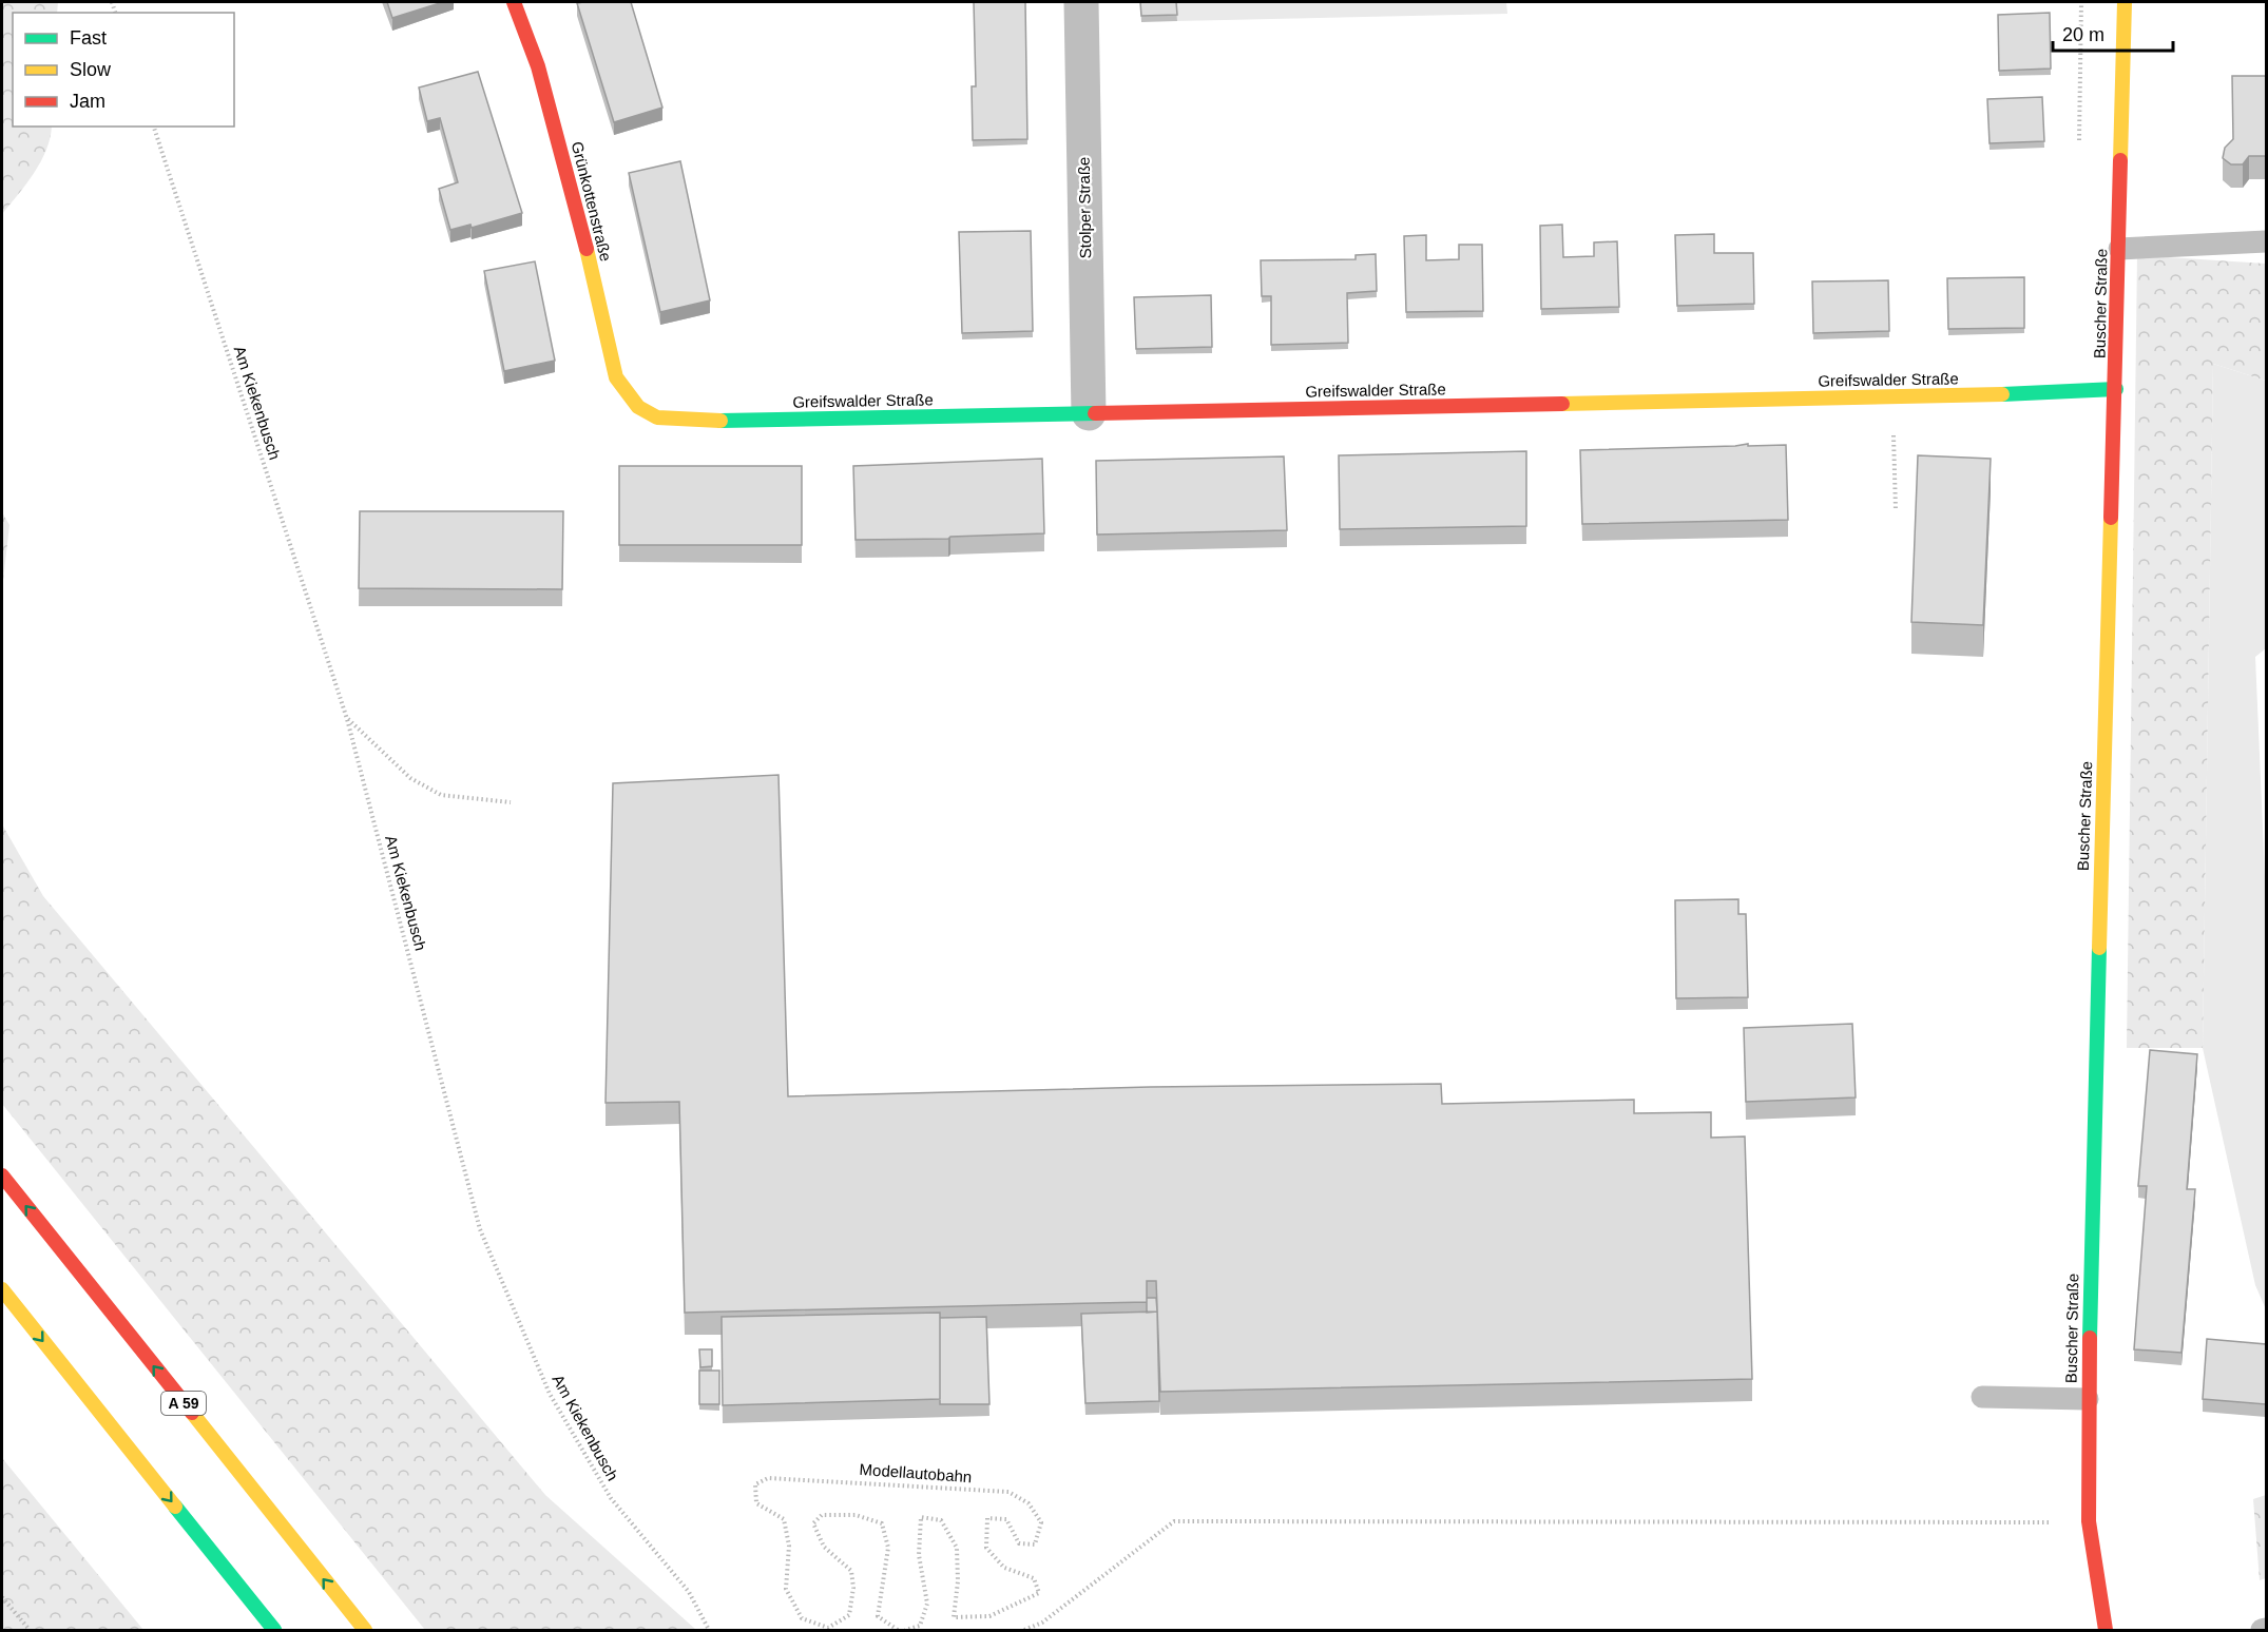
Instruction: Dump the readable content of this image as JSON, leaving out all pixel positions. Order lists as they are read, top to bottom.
{
  "streets": {
    "main road": [
      "Grünkottenstraße",
      "Buscher Straße",
      "Greifswalder Straße",
      "A 59"
    ],
    "street": ["Stolper Straße"],
    "path": ["Am Kiekenbusch", "Modellautobahn"]
  },
  "crossings": [
    ["Grünkottenstraße", "Greifswalder Straße"],
    ["Stolper Straße", "Greifswalder Straße"],
    ["Buscher Straße", "Greifswalder Straße"]
  ],
  "legend": ["Fast", "Slow", "Jam"],
  "scale_bar": "20 m"
}
